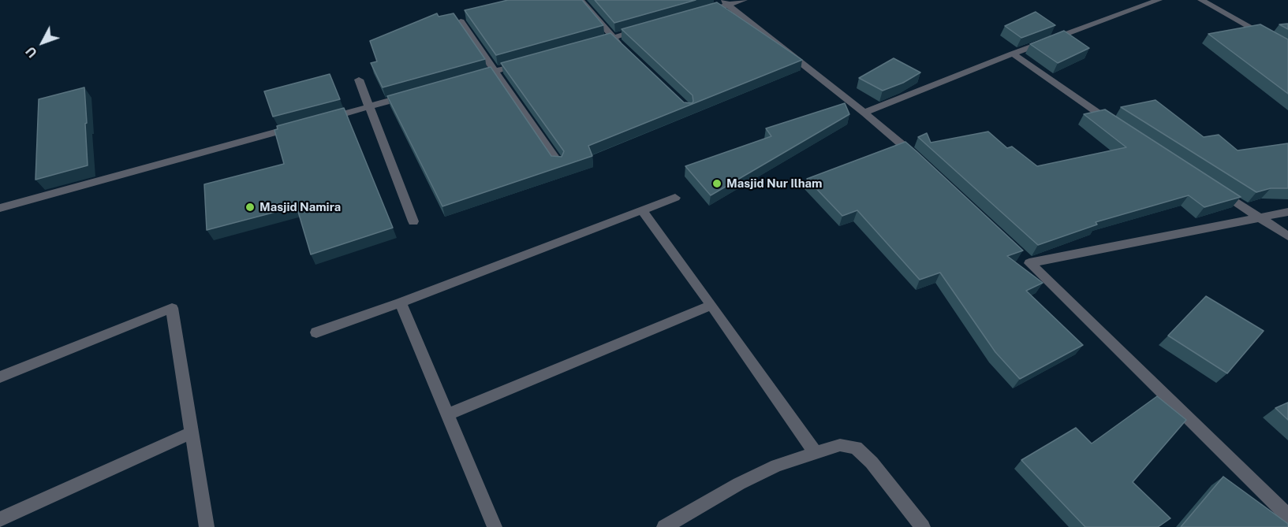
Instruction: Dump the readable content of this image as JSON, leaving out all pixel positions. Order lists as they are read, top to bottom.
{
  "places": ["Masjid Nur Ilham", "Masjid Namira"],
  "north": "bottom left"
}
